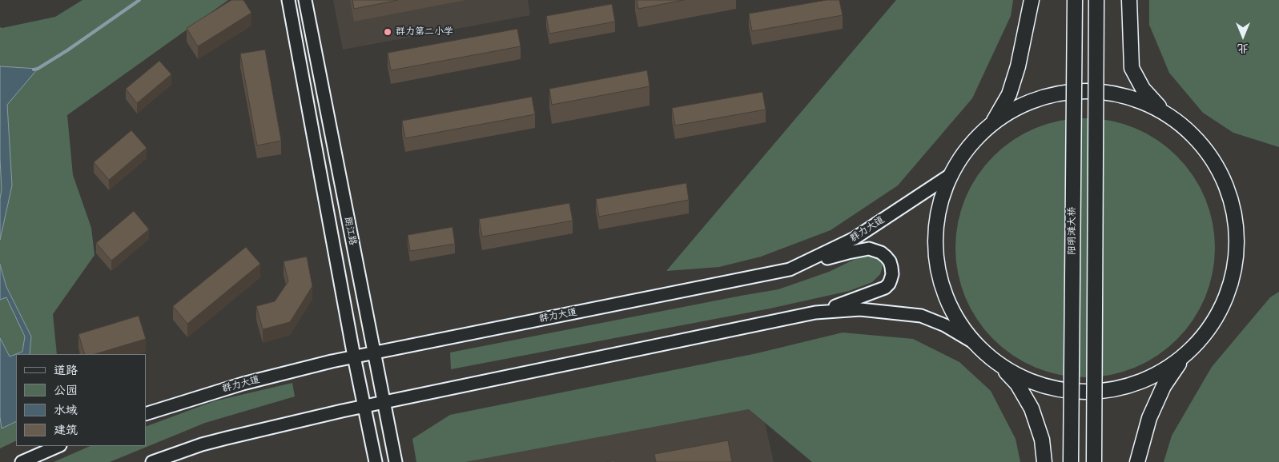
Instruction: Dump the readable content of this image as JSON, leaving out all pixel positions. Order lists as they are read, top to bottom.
{
  "streets": {
    "highway": ["阳明滩大桥"],
    "main road": ["群力大道", "朗江路"]
  },
  "crossings": [
    ["群力大道", "朗江路"]
  ],
  "places": ["群力第二小学"],
  "legend": [
    "道路",
    "公园",
    "水域",
    "建筑"
  ],
  "north": "bottom"
}
